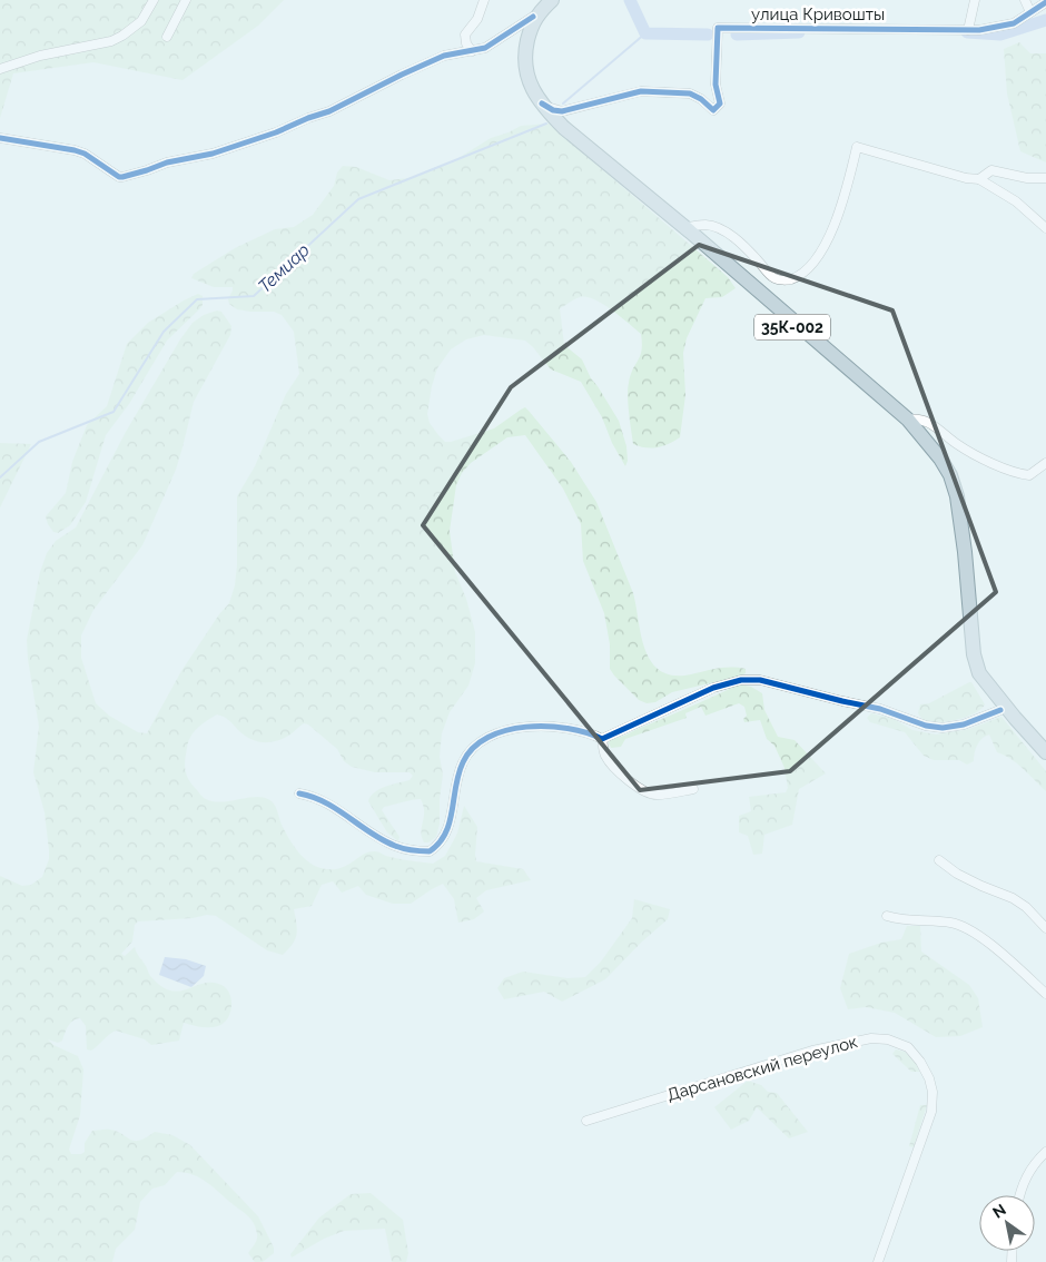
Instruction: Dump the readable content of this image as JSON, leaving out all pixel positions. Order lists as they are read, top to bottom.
{
  "streets": {
    "highway": ["35К-002"],
    "street": ["улица Кривошты", "Дарсановский переулок"]
  },
  "water": ["Темиар"],
  "north": "top left"
}
